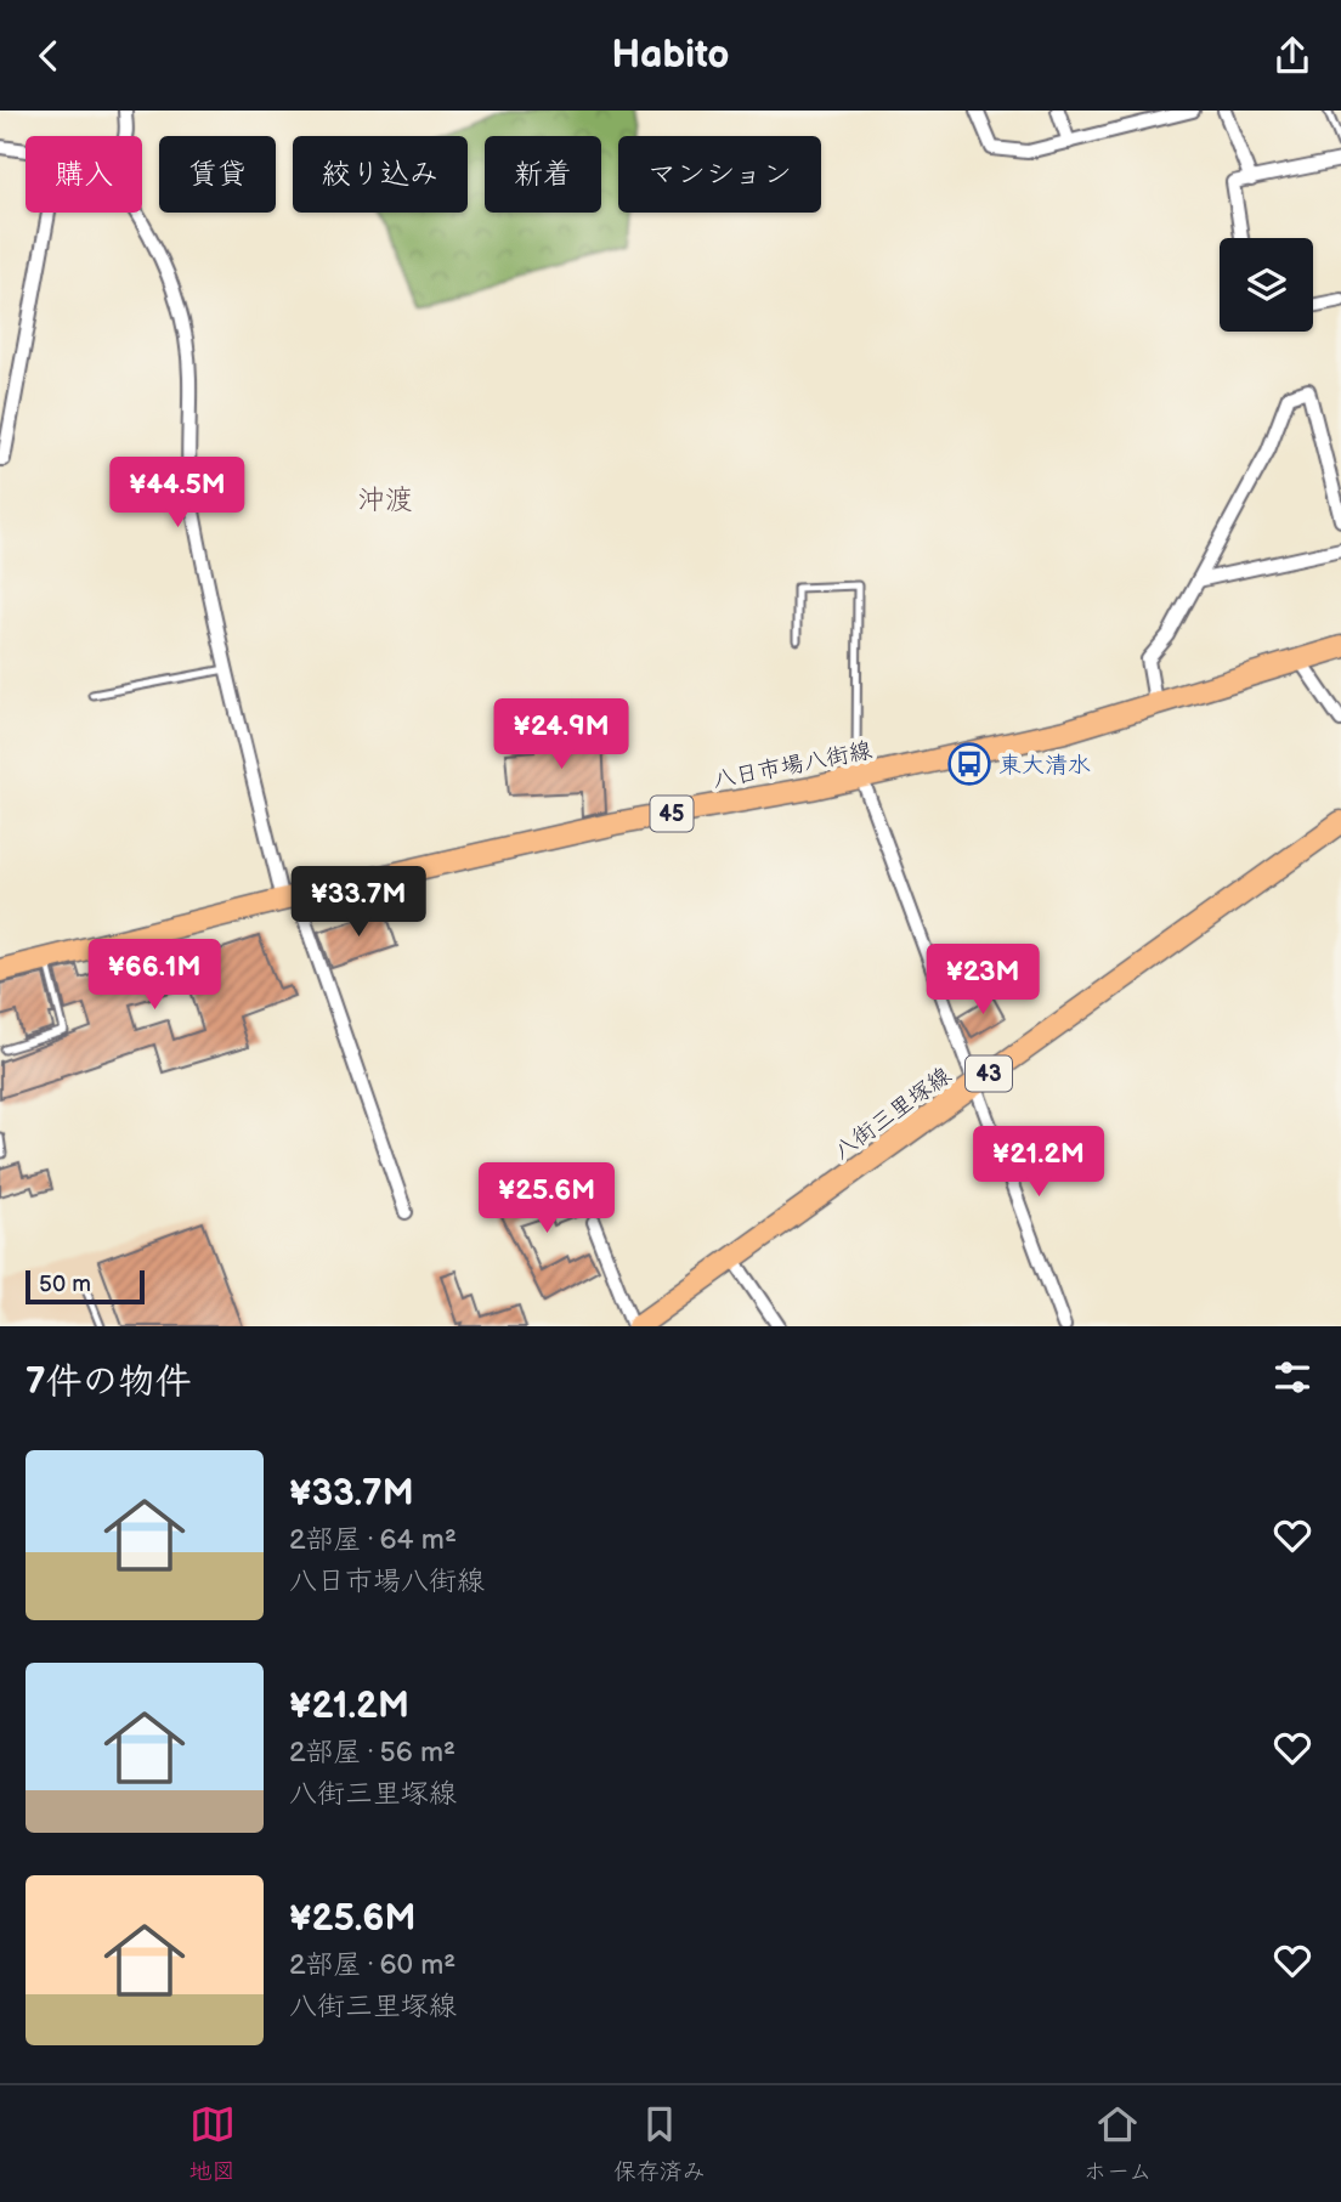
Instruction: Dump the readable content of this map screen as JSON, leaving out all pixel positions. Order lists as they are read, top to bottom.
{
  "streets": {
    "main road": [
      "八日市場八街線",
      "45",
      "43",
      "八街三里塚線"
    ]
  },
  "districts": ["沖渡"],
  "places": {
    "bus stop": ["東大清水"]
  },
  "scale_bar": "50 m",
  "page": {
    "header": "Habito",
    "chip": [
      "購入",
      "賃貸",
      "絞り込み",
      "新着",
      "マンション"
    ],
    "price": [
      "¥44.5M",
      "¥24.9M",
      "¥33.7M",
      "¥66.1M",
      "¥23M",
      "¥21.2M",
      "¥25.6M"
    ],
    "scale": "50 m",
    "heading": "7件の物件",
    "list": [
      {
        "name": "¥33.7M",
        "note": "2部屋 · 64 m² · 八日市場八街線"
      },
      {
        "name": "¥21.2M",
        "note": "2部屋 · 56 m² · 八街三里塚線"
      },
      {
        "name": "¥25.6M",
        "note": "2部屋 · 60 m² · 八街三里塚線"
      }
    ],
    "tabs": ["地図", "保存済み", "ホーム"]
  }
}
